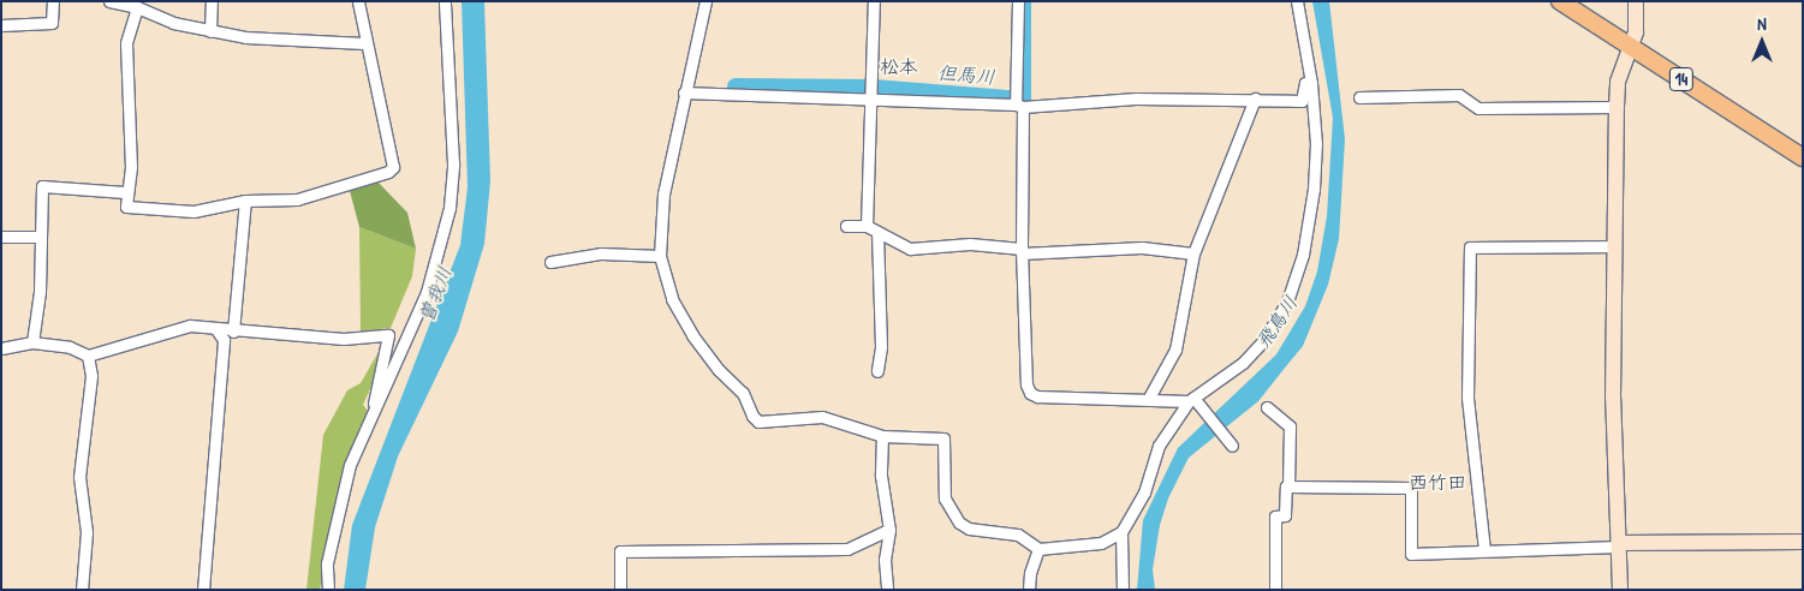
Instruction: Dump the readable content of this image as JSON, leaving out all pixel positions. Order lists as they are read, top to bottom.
{
  "streets": {
    "main road": ["14"]
  },
  "districts": ["松本", "西竹田"],
  "water": ["但馬川", "曽我川", "飛鳥川"],
  "north": "top"
}
